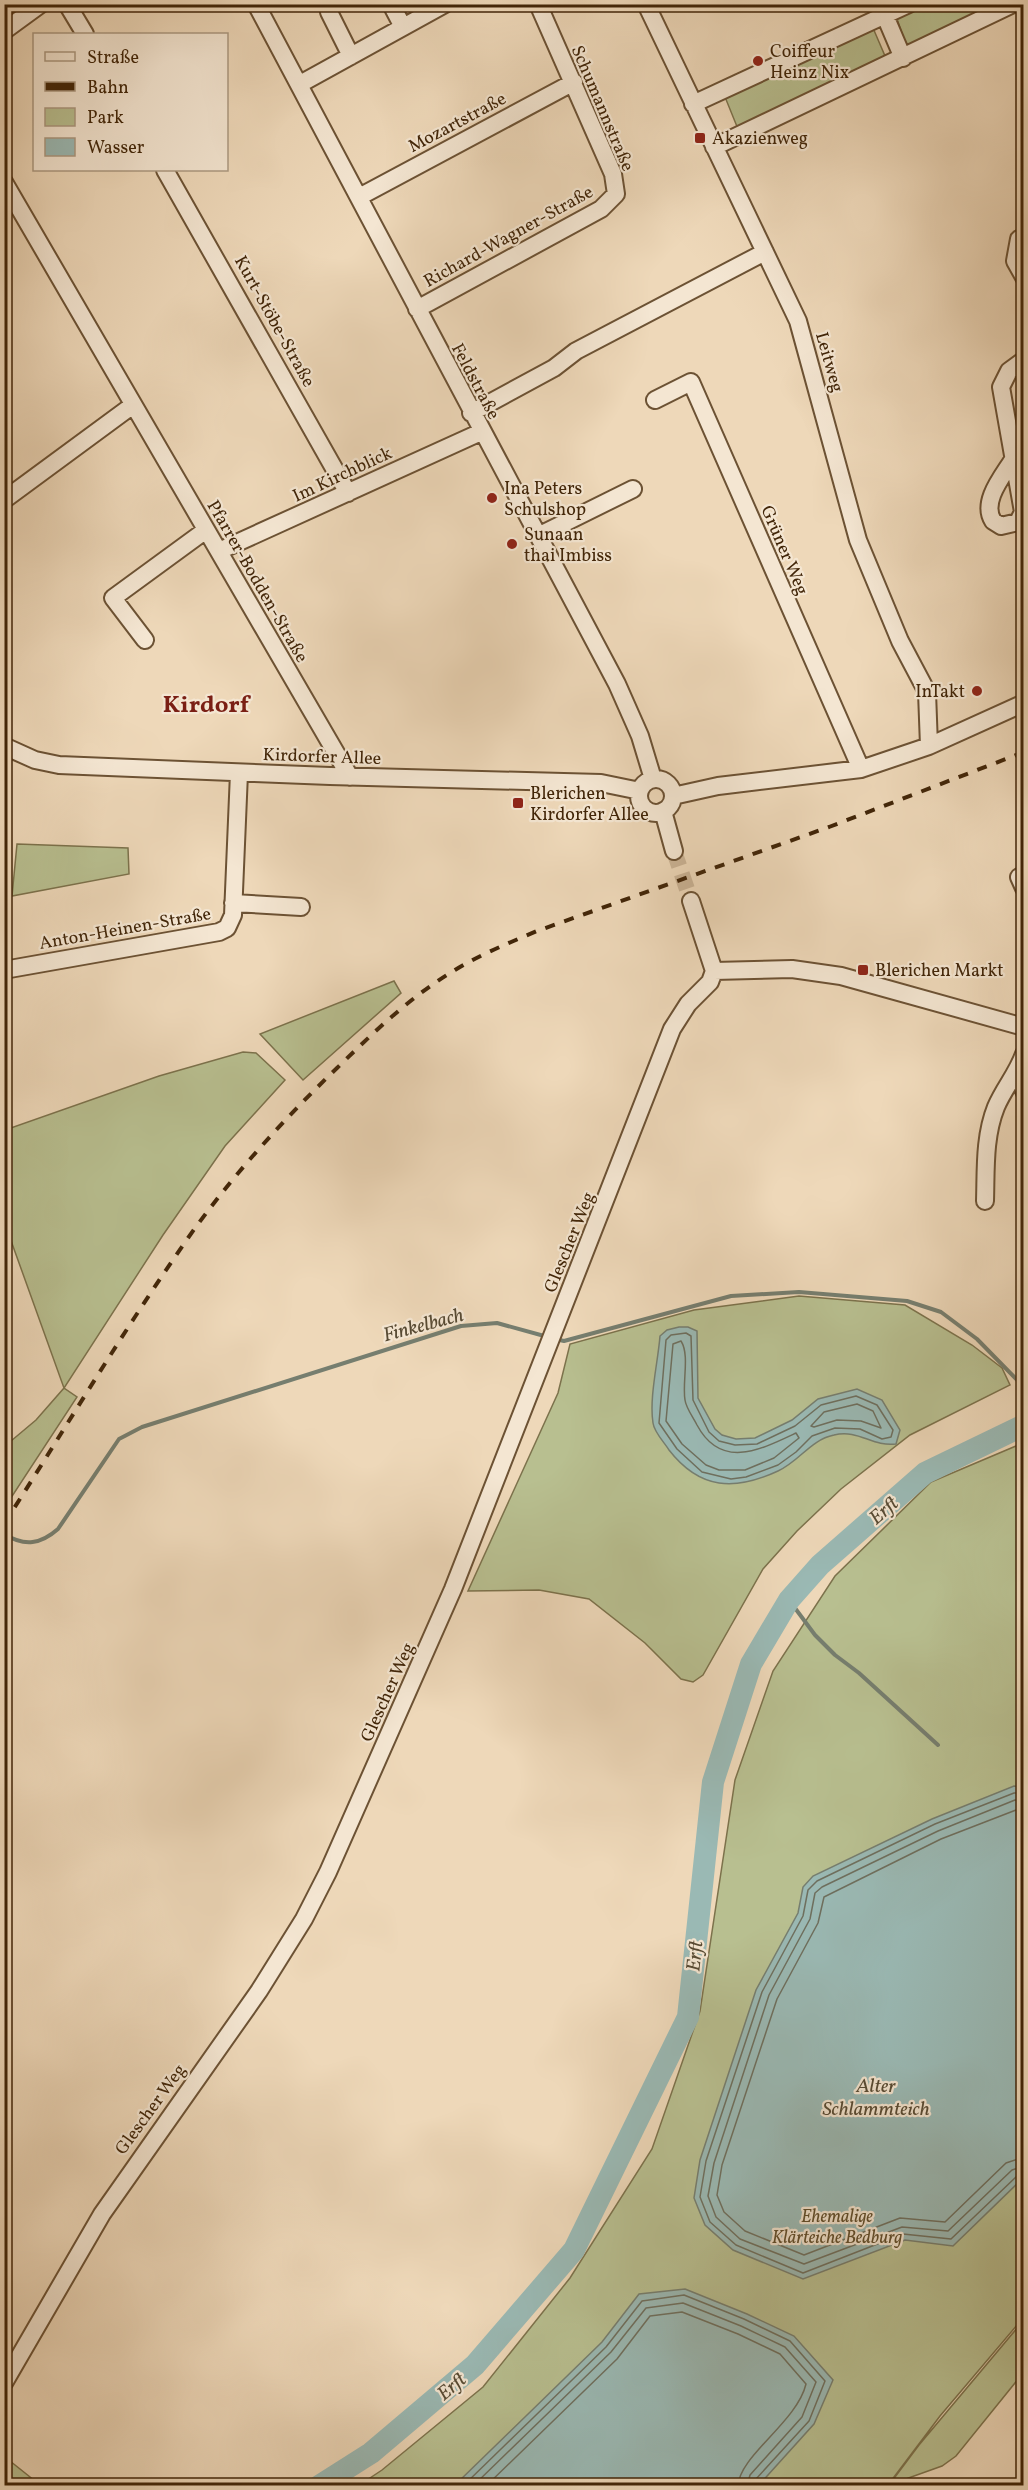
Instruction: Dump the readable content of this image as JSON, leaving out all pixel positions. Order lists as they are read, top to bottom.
{
  "streets": {
    "street": [
      "Schumannstraße",
      "Mozartstraße",
      "Richard-Wagner-Straße",
      "Kurt-Stöbe-Straße",
      "Leitweg",
      "Feldstraße",
      "Im Kirchblick",
      "Grüner Weg",
      "Pfarrer-Bodden-Straße",
      "Kirdorfer Allee",
      "Anton-Heinen-Straße",
      "Glescher Weg"
    ]
  },
  "crossings": [
    ["Schumannstraße", "Mozartstraße"],
    ["Schumannstraße", "Richard-Wagner-Straße"],
    ["Mozartstraße", "Feldstraße"],
    ["Richard-Wagner-Straße", "Feldstraße"],
    ["Kurt-Stöbe-Straße", "Im Kirchblick"],
    ["Feldstraße", "Im Kirchblick"],
    ["Feldstraße", "Kirdorfer Allee"],
    ["Im Kirchblick", "Pfarrer-Bodden-Straße"],
    ["Pfarrer-Bodden-Straße", "Kirdorfer Allee"],
    ["Kirdorfer Allee", "Anton-Heinen-Straße"]
  ],
  "districts": ["Kirdorf"],
  "water": ["Finkelbach", "Erft", "Alter Schlammteich"],
  "parks": ["Ehemalige Klärteiche Bedburg"],
  "places": {
    "other": [
      "Coiffeur Heinz Nix",
      "Ina Peters Schulshop",
      "Sunaan thai Imbiss",
      "InTakt"
    ],
    "transit": ["Akazienweg", "Blerichen Kirdorfer Allee", "Blerichen Markt"]
  },
  "legend": [
    "Straße",
    "Bahn",
    "Park",
    "Wasser"
  ]
}
